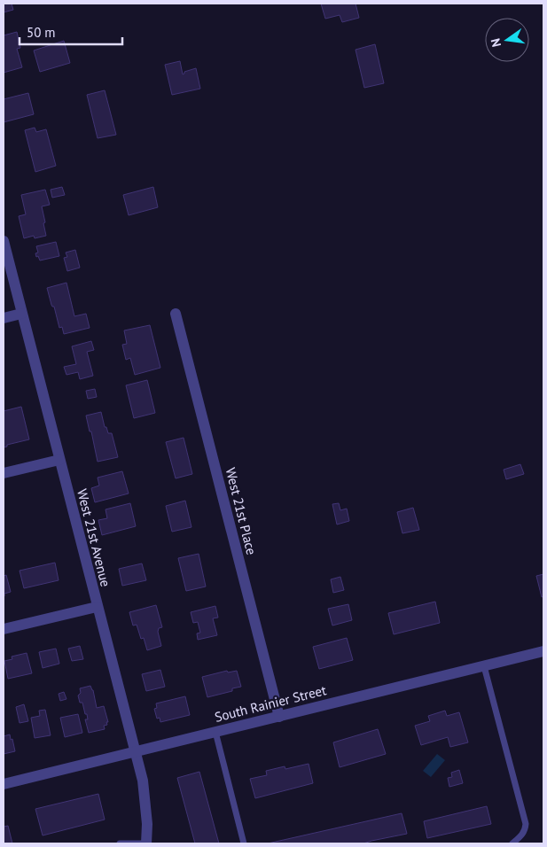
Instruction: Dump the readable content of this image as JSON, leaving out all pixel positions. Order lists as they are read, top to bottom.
{
  "streets": {
    "street": ["West 21st Place", "West 21st Avenue", "South Rainier Street"]
  },
  "crossings": [
    ["West 21st Place", "South Rainier Street"],
    ["West 21st Avenue", "South Rainier Street"]
  ],
  "scale_bar": "50 m",
  "north": "left"
}
